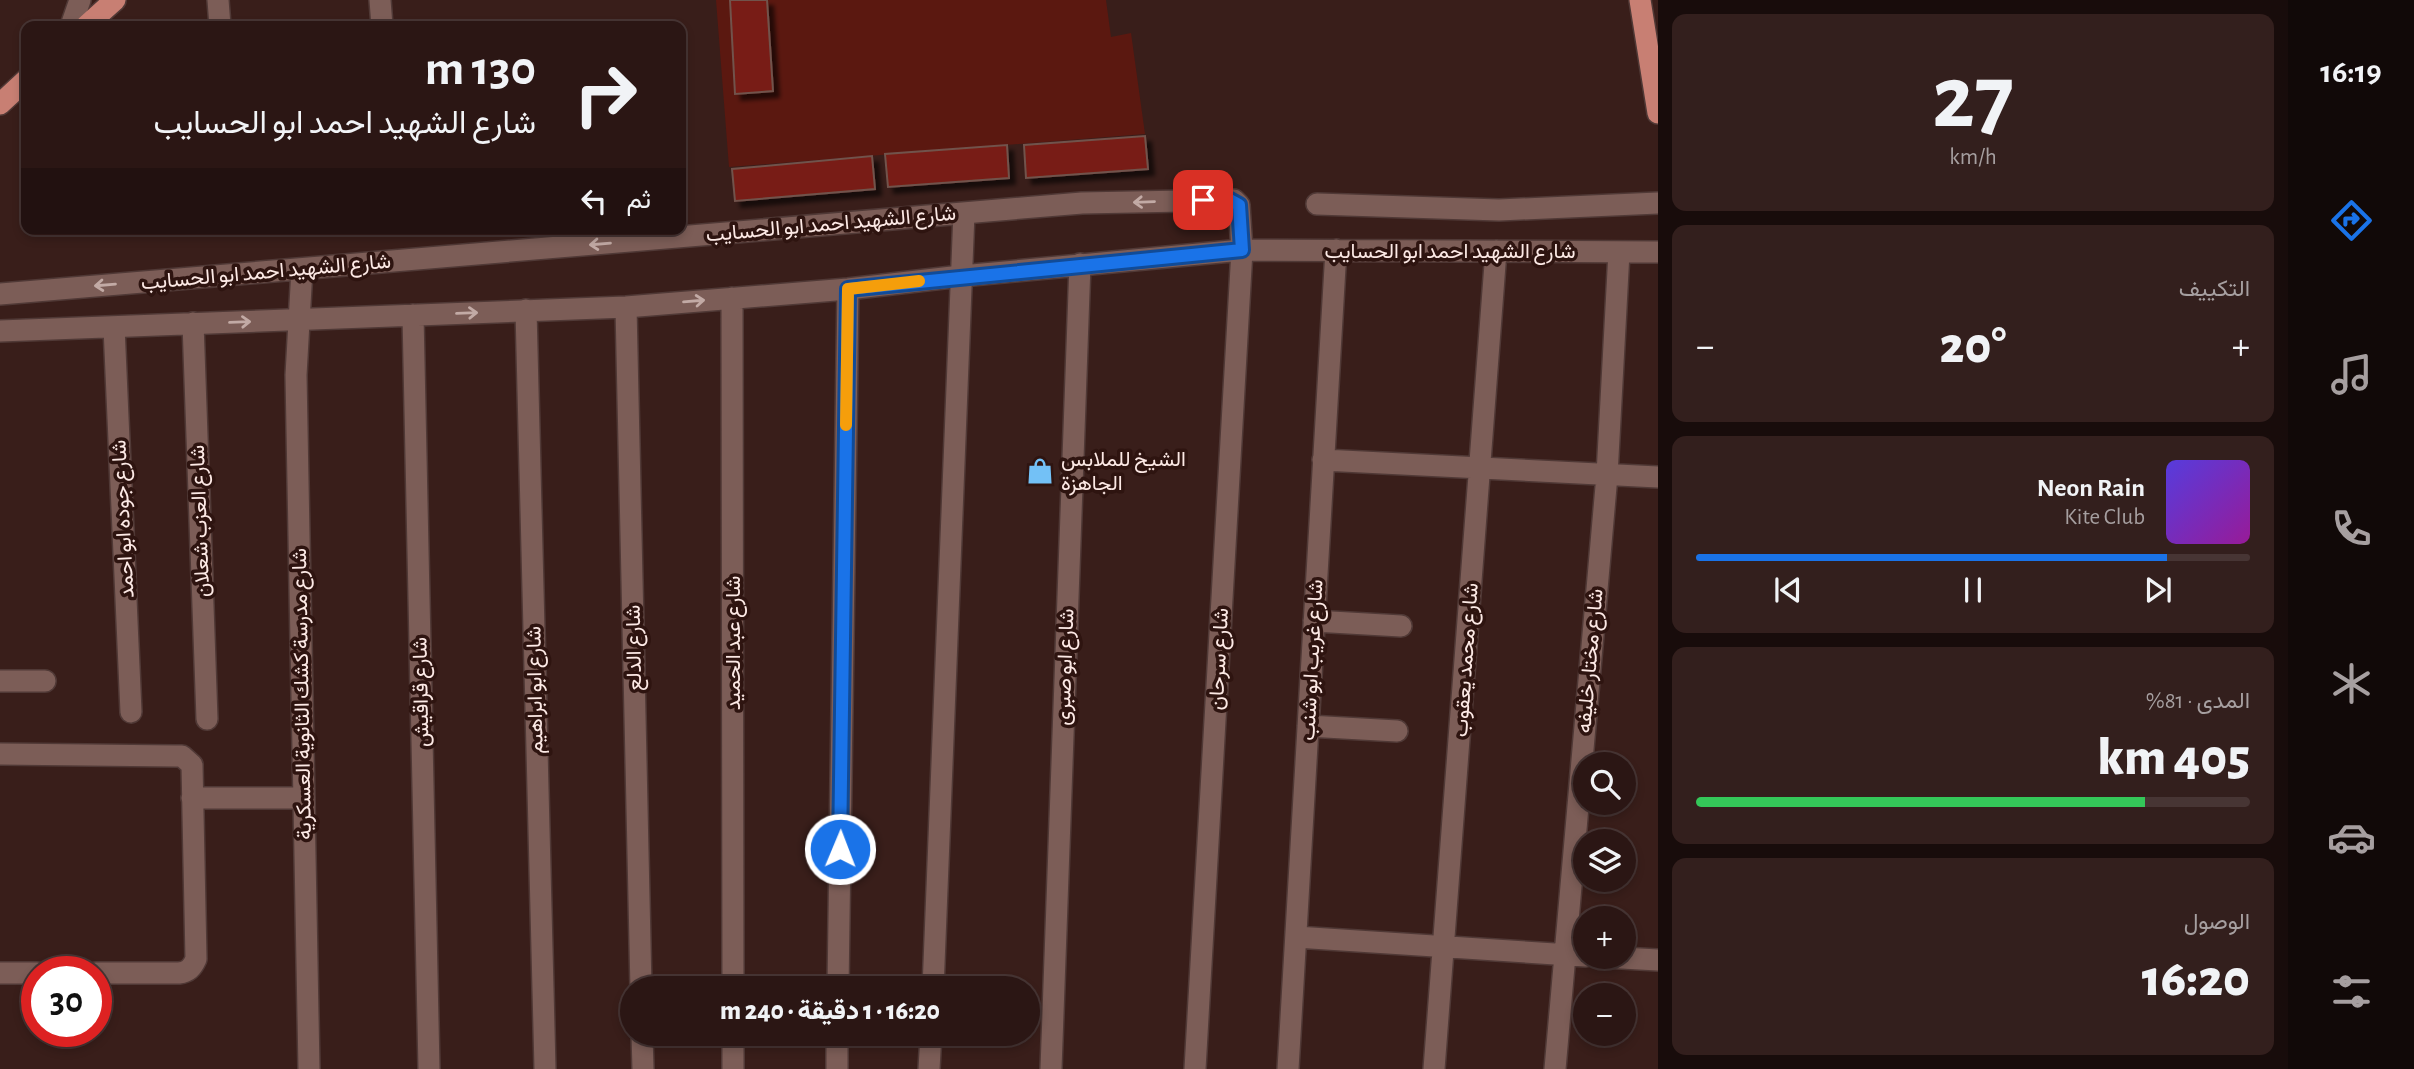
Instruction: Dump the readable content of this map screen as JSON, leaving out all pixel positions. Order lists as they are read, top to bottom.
{
  "streets": {
    "street": [
      "شارع الشهيد احمد ابو الحسايب",
      "شارع جوده ابو احمد",
      "شارع العزب شعلان",
      "شارع عبد الحميد",
      "شارع الدلع",
      "شارع سرحان",
      "شارع غريب ابو شنب",
      "شارع محمد يعقوب",
      "شارع مختار خليفه",
      "شارع ابو صبرى",
      "شارع ابو ابراهيم",
      "شارع قراقيش",
      "شارع مدرسة كشك الثانوية العسكرية"
    ]
  },
  "crossings": [
    ["شارع الشهيد احمد ابو الحسايب", "شارع جوده ابو احمد"],
    ["شارع الشهيد احمد ابو الحسايب", "شارع العزب شعلان"],
    ["شارع الشهيد احمد ابو الحسايب", "شارع عبد الحميد"],
    ["شارع الشهيد احمد ابو الحسايب", "شارع الدلع"],
    ["شارع الشهيد احمد ابو الحسايب", "شارع سرحان"],
    ["شارع الشهيد احمد ابو الحسايب", "شارع غريب ابو شنب"],
    ["شارع الشهيد احمد ابو الحسايب", "شارع محمد يعقوب"],
    ["شارع الشهيد احمد ابو الحسايب", "شارع مختار خليفه"],
    ["شارع الشهيد احمد ابو الحسايب", "شارع ابو صبرى"],
    ["شارع الشهيد احمد ابو الحسايب", "شارع ابو ابراهيم"],
    ["شارع الشهيد احمد ابو الحسايب", "شارع قراقيش"],
    ["شارع الشهيد احمد ابو الحسايب", "شارع مدرسة كشك الثانوية العسكرية"]
  ],
  "places": {
    "shop": ["الشيخ للملابس الجاهزة"]
  },
  "page": {
    "tabs": "16:19",
    "tile": [
      ["27", "km/h"],
      "التكييف",
      ["المدى · 81%", "405 km"],
      ["الوصول", "16:20"]
    ],
    "turn": ["130 m", "شارع الشهيد احمد ابو الحسايب"],
    "then": "ثم",
    "heat": ["−", "20°", "+"],
    "song": ["Neon Rain", "Kite Club"],
    "map_buttons": ["+", "−"],
    "limit": "30",
    "trip": "16:20 · 1 دقيقة · 240 m"
  }
}
